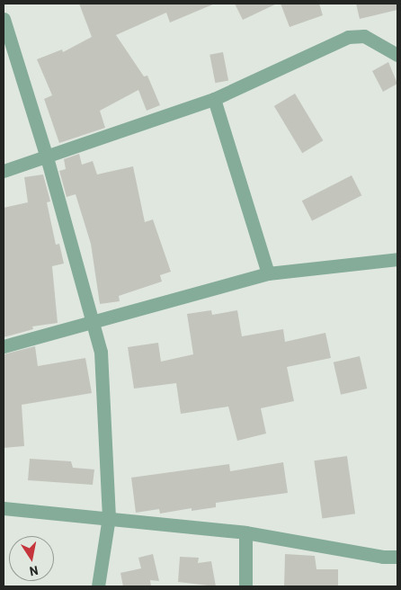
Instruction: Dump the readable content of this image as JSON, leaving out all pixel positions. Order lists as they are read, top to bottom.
{
  "north": "bottom"
}
